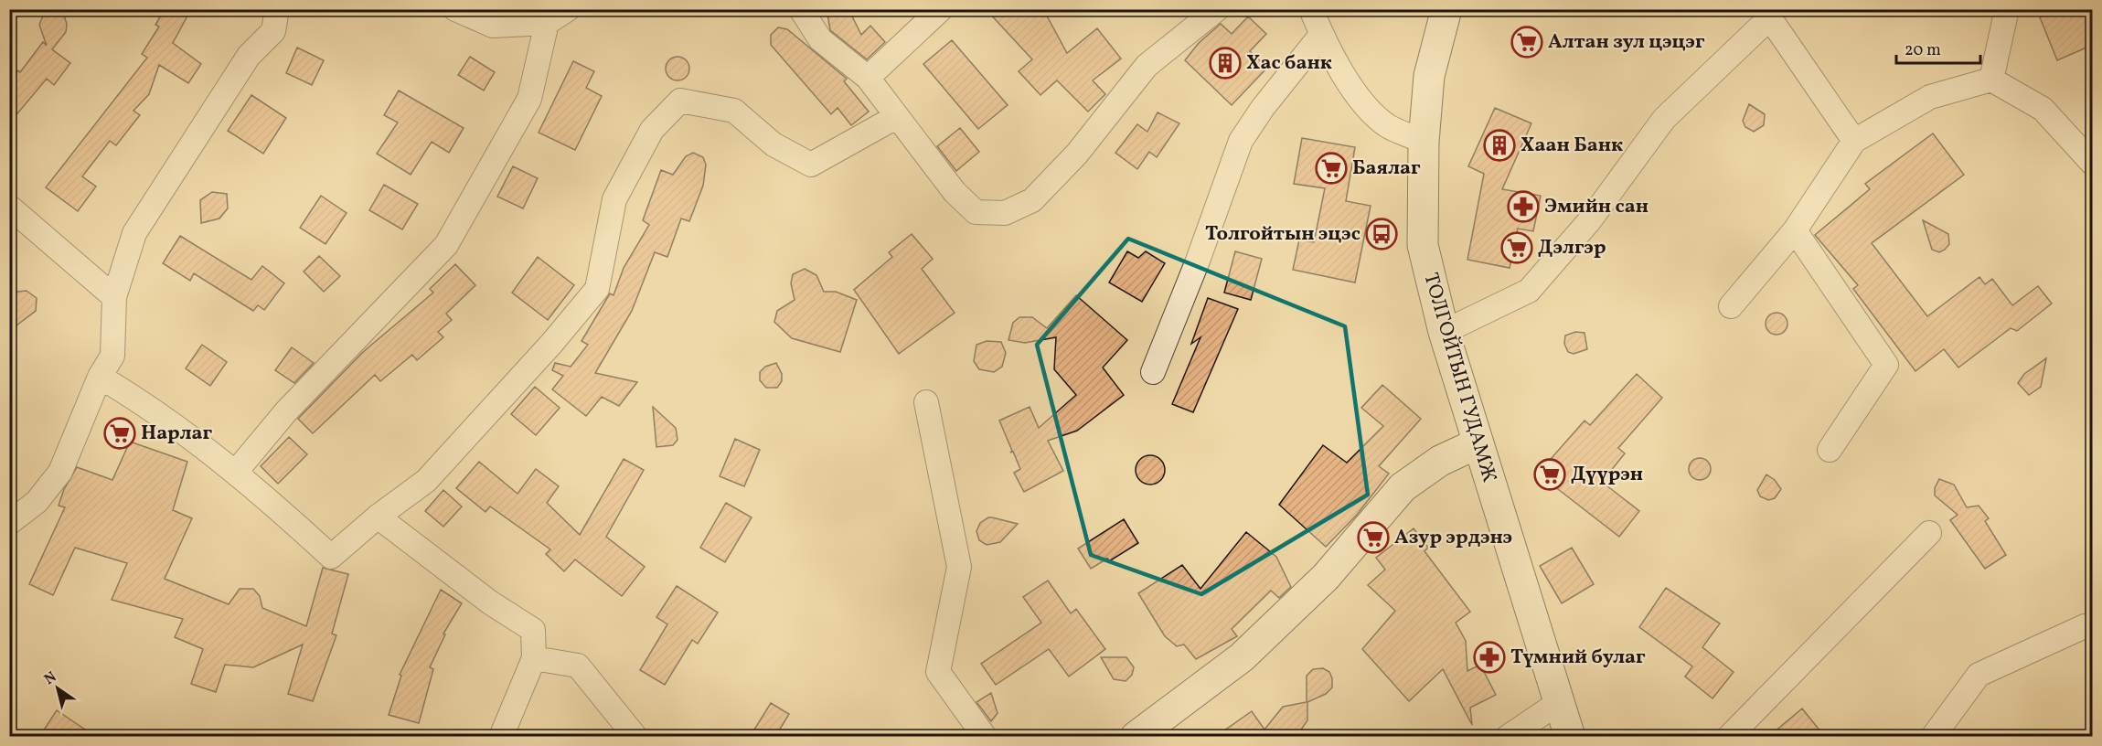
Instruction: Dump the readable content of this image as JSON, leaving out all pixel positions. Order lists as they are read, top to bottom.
{
  "streets": {
    "main road": ["ТОЛГОЙТЫН ГУДАМЖ"]
  },
  "places": {
    "supermarket": [
      "Алтан зул цэцэг",
      "Баялаг",
      "Дэлгэр",
      "Нарлаг",
      "Дүүрэн",
      "Азур эрдэнэ"
    ],
    "building": ["Хас банк", "Хаан Банк"],
    "pharmacy": ["Эмийн сан", "Түмний булаг"],
    "bus stop": ["Толгойтын эцэс"]
  },
  "scale_bar": "20 m",
  "north": "top left"
}
